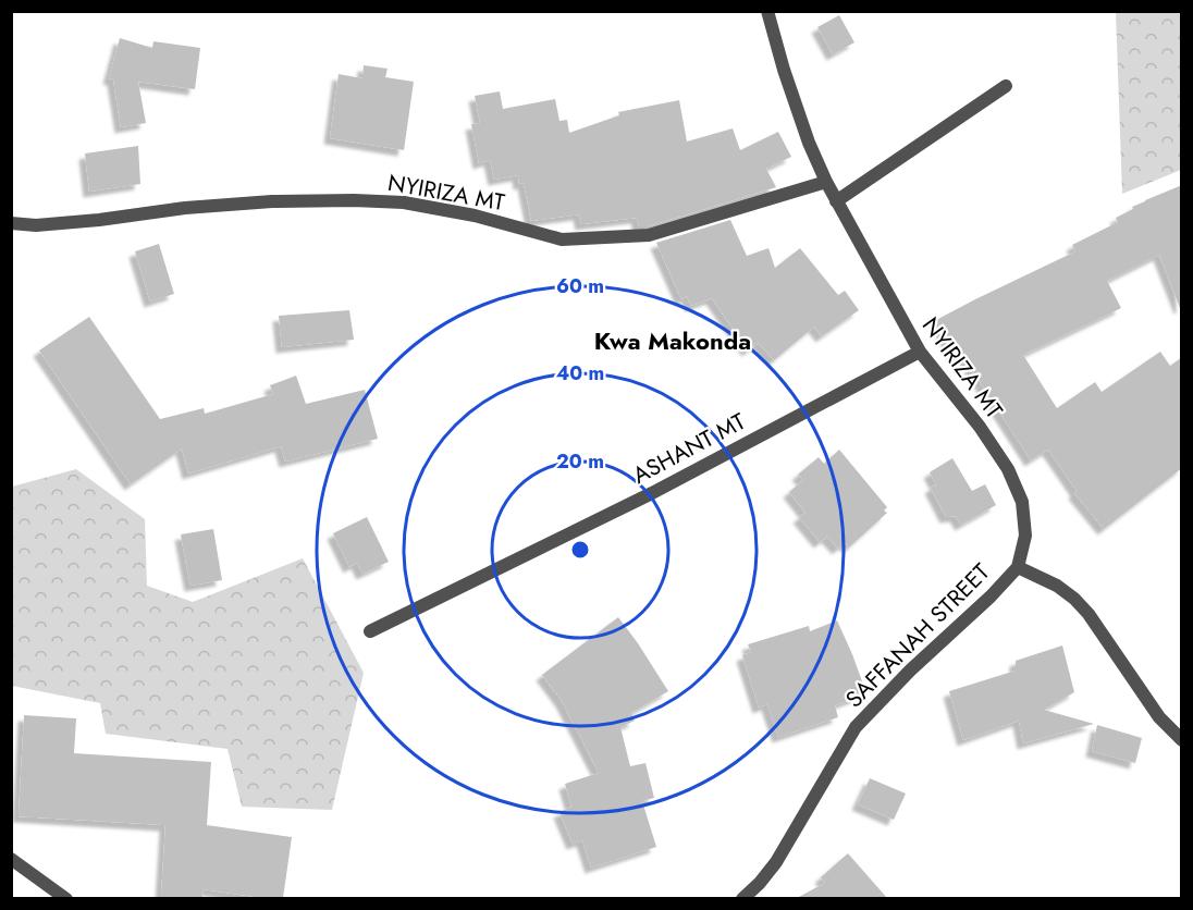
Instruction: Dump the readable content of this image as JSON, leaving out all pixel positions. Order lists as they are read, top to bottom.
{
  "streets": {
    "street": ["NYIRIZA MT", "ASHANT MT", "SAFFANAH STREET"]
  },
  "crossings": [
    ["NYIRIZA MT", "ASHANT MT"],
    ["NYIRIZA MT", "SAFFANAH STREET"]
  ],
  "districts": ["Kwa Makonda"],
  "rings": ["60 m", "40 m", "20 m"]
}
